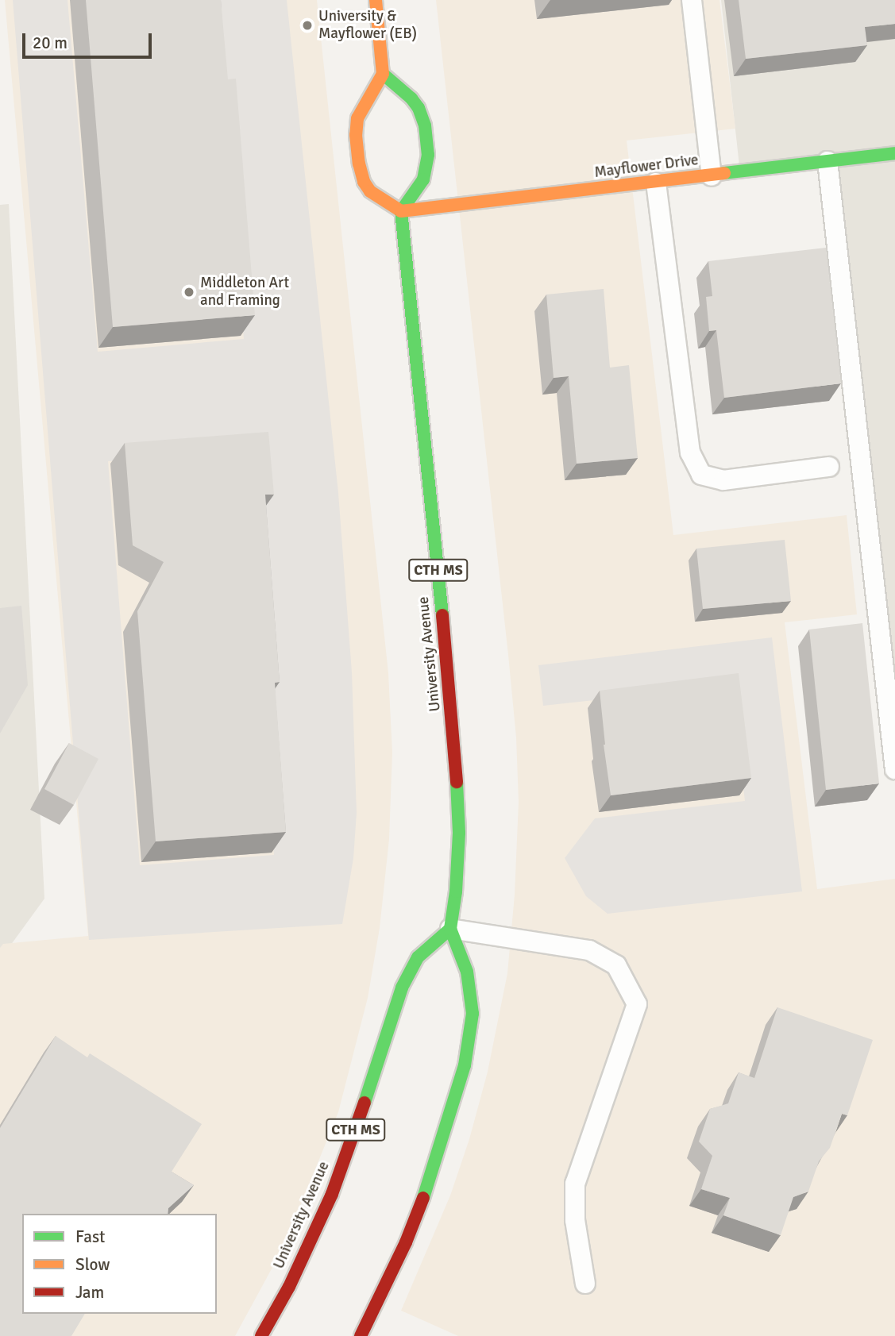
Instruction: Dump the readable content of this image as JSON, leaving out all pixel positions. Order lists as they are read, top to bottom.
{
  "streets": {
    "main road": ["Mayflower Drive", "CTH MS", "University Avenue"]
  },
  "crossings": [
    ["Mayflower Drive", "University Avenue"]
  ],
  "places": ["University & Mayflower (EB)", "Middleton Art and Framing"],
  "legend": ["Fast", "Slow", "Jam"],
  "scale_bar": "20 m"
}
